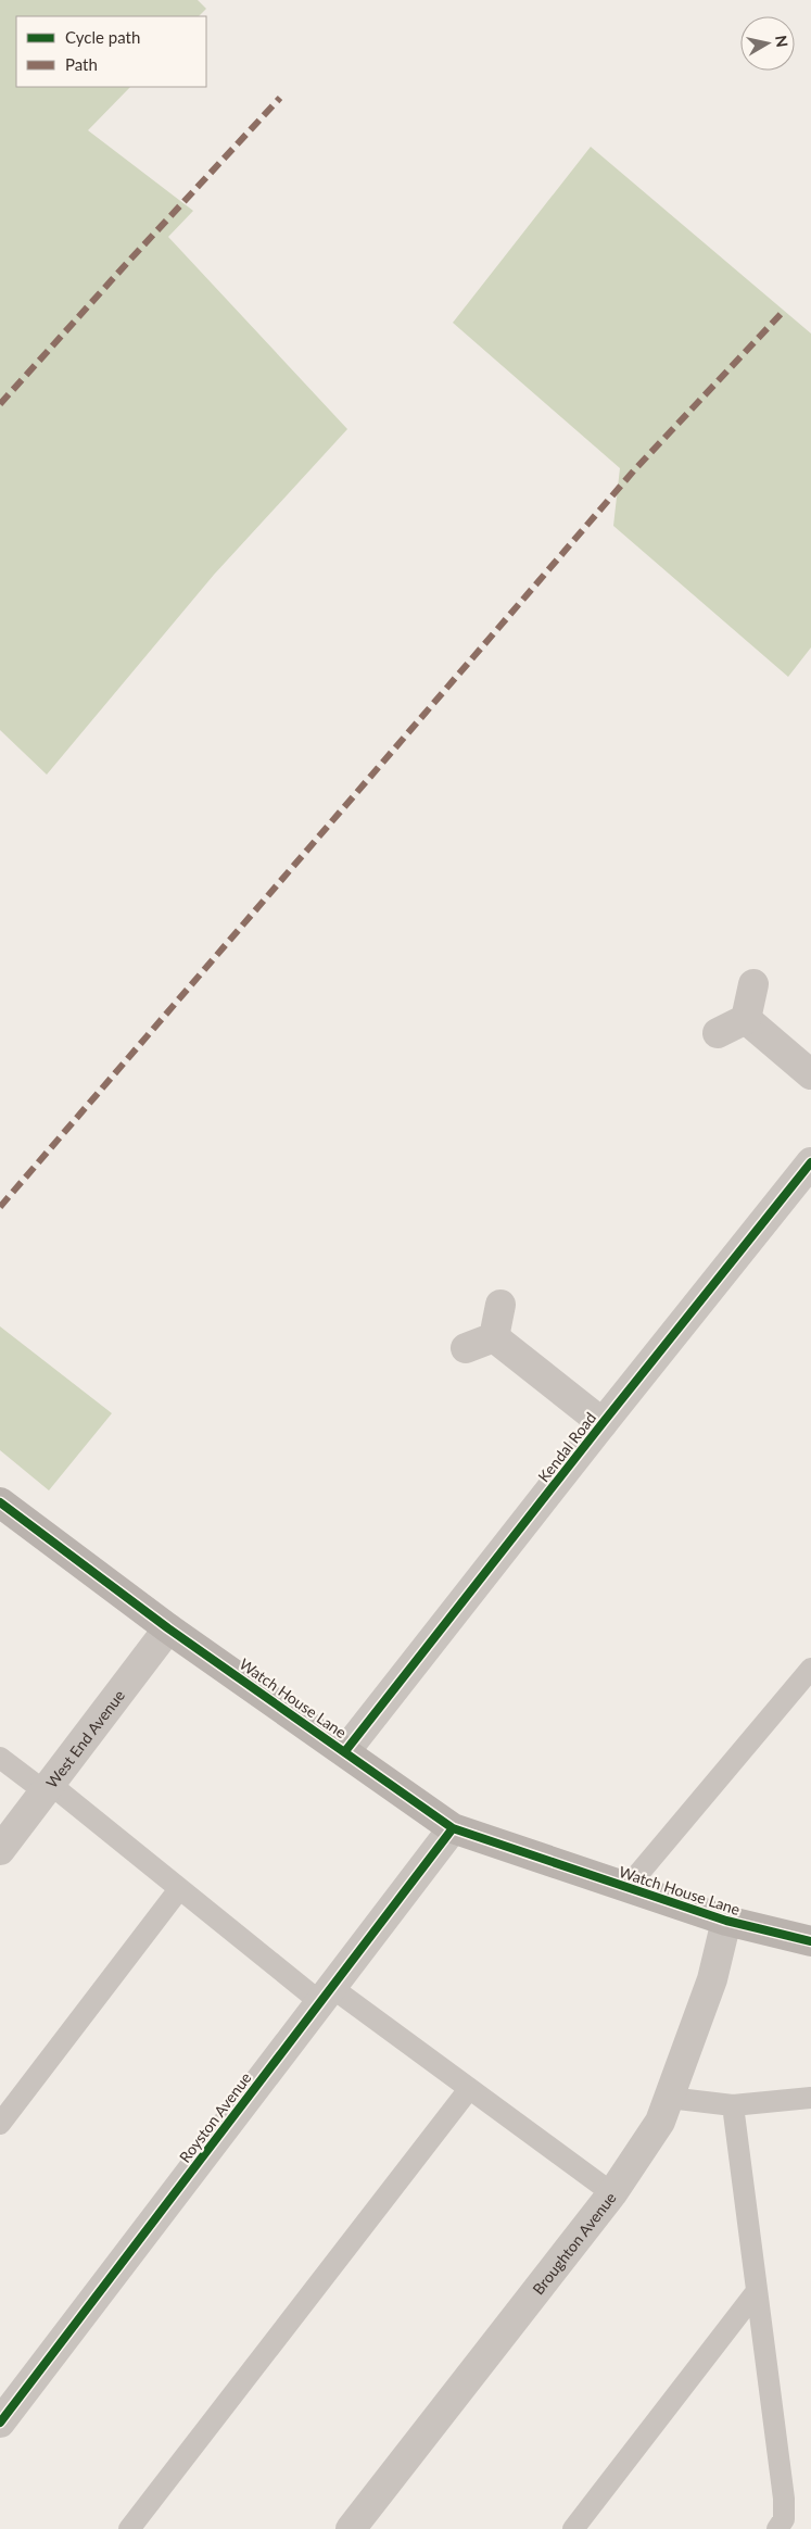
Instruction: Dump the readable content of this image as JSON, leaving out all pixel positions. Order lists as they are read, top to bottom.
{
  "streets": {
    "street": [
      "Kendal Road",
      "Watch House Lane",
      "West End Avenue",
      "Royston Avenue",
      "Broughton Avenue"
    ]
  },
  "crossings": [
    ["Kendal Road", "Watch House Lane"],
    ["Watch House Lane", "West End Avenue"],
    ["Watch House Lane", "Royston Avenue"],
    ["Watch House Lane", "Broughton Avenue"]
  ],
  "legend": ["Cycle path", "Path"],
  "north": "right"
}
